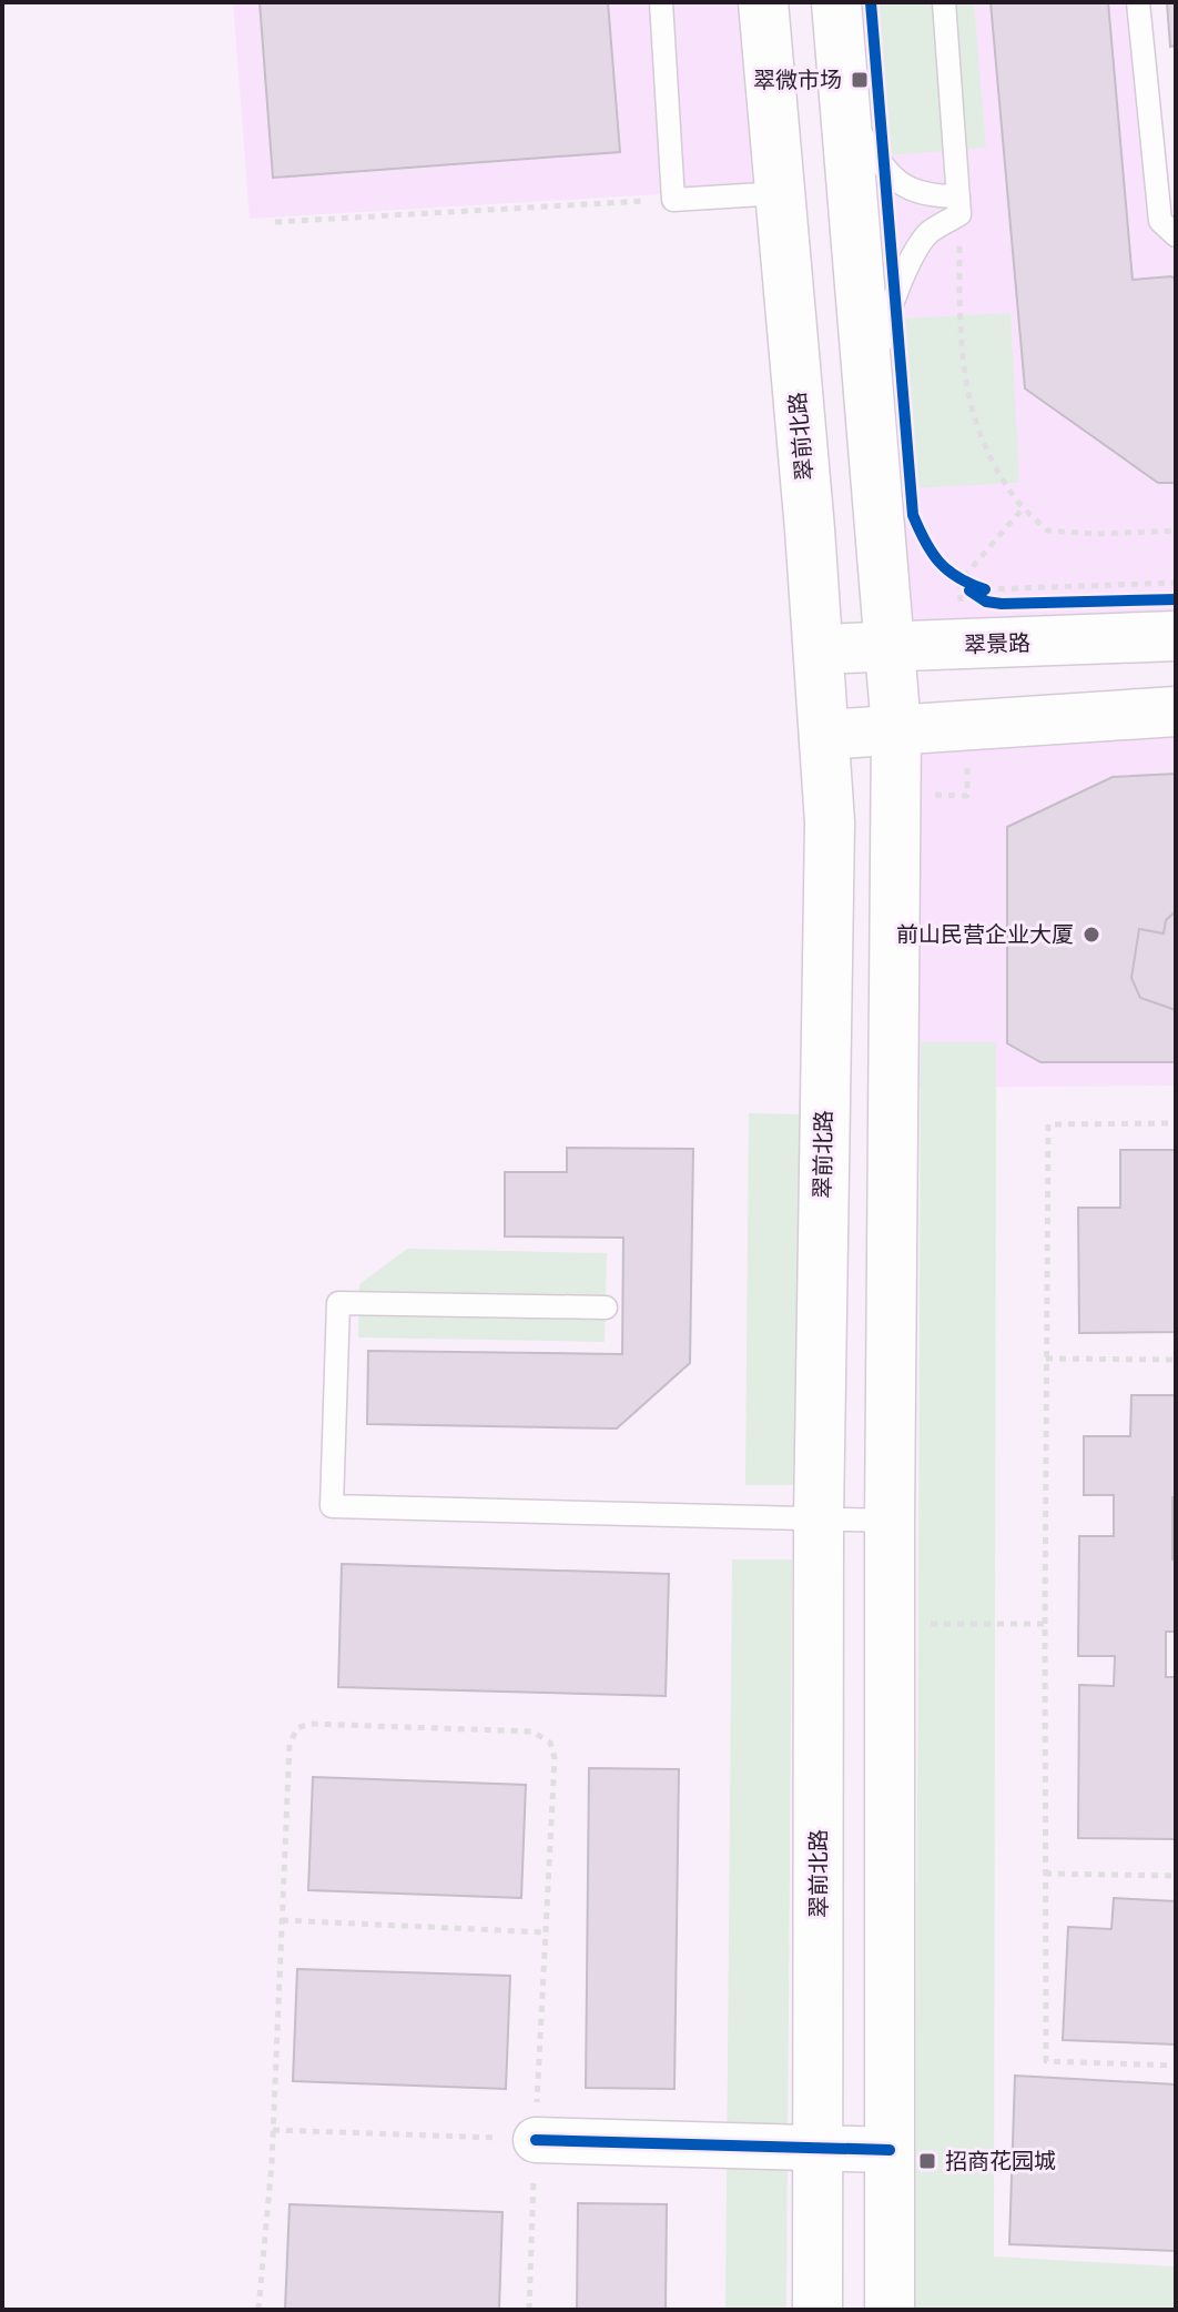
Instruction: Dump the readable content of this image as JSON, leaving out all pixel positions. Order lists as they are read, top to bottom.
{
  "streets": {
    "main road": ["翠前北路", "翠景路"]
  },
  "crossings": [
    ["翠前北路", "翠景路"]
  ],
  "places": {
    "transit": ["翠微市场", "招商花园城"],
    "other": ["前山民营企业大厦"]
  }
}
